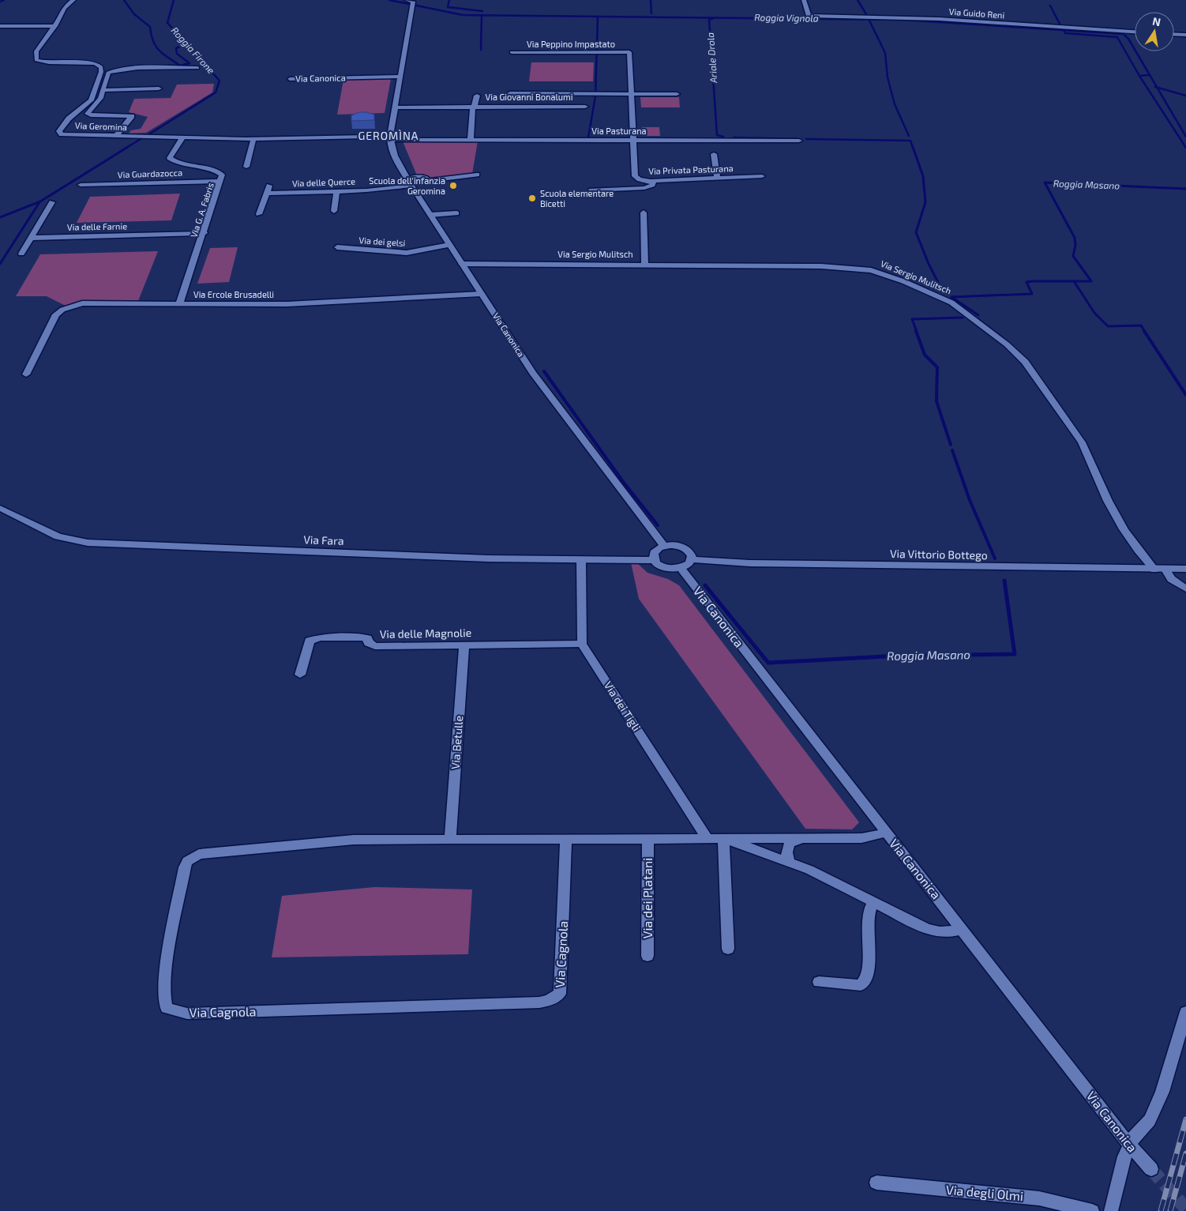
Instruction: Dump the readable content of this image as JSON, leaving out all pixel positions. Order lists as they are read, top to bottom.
{
  "streets": {
    "street": [
      "Via Guido Reni",
      "Via Peppino Impastato",
      "Via Canonica",
      "Via Giovanni Bonalumi",
      "Via Geromina",
      "Via Pasturana",
      "Via Privata Pasturana",
      "Via Guardazocca",
      "Via delle Querce",
      "Via G. A. Fabris",
      "Via delle Farnie",
      "Via dei gelsi",
      "Via Sergio Mulitsch",
      "Via Ercole Brusadelli",
      "Via Fara",
      "Via Vittorio Bottego",
      "Via delle Magnolie",
      "Via dei Tigli",
      "Via Betulle",
      "Via dei Platani",
      "Via Cagnola",
      "Via degli Olmi"
    ]
  },
  "crossings": [
    ["Via Canonica", "Via Geromina"],
    ["Via Canonica", "Via Pasturana"],
    ["Via Canonica", "Via delle Querce"],
    ["Via Canonica", "Via dei gelsi"],
    ["Via Canonica", "Via Sergio Mulitsch"],
    ["Via Canonica", "Via Ercole Brusadelli"],
    ["Via Canonica", "Via Fara"],
    ["Via Canonica", "Via Vittorio Bottego"],
    ["Via Canonica", "Via Cagnola"],
    ["Via Geromina", "Via Pasturana"],
    ["Via Geromina", "Via G. A. Fabris"],
    ["Via Pasturana", "Via Privata Pasturana"],
    ["Via Guardazocca", "Via G. A. Fabris"],
    ["Via G. A. Fabris", "Via delle Farnie"],
    ["Via G. A. Fabris", "Via Ercole Brusadelli"],
    ["Via Sergio Mulitsch", "Via Vittorio Bottego"],
    ["Via Fara", "Via Vittorio Bottego"],
    ["Via delle Magnolie", "Via dei Tigli"],
    ["Via delle Magnolie", "Via Betulle"],
    ["Via dei Tigli", "Via Cagnola"],
    ["Via Betulle", "Via Cagnola"],
    ["Via dei Platani", "Via Cagnola"]
  ],
  "districts": ["GEROMÌNA"],
  "water": [
    "Roggia Vignola",
    "Roggia Firone",
    "Ariale Drola",
    "Roggia Masano"
  ],
  "places": ["Scuola dell'infanzia Geromina", "Scuola elementare Bicetti"],
  "north": "top"
}
